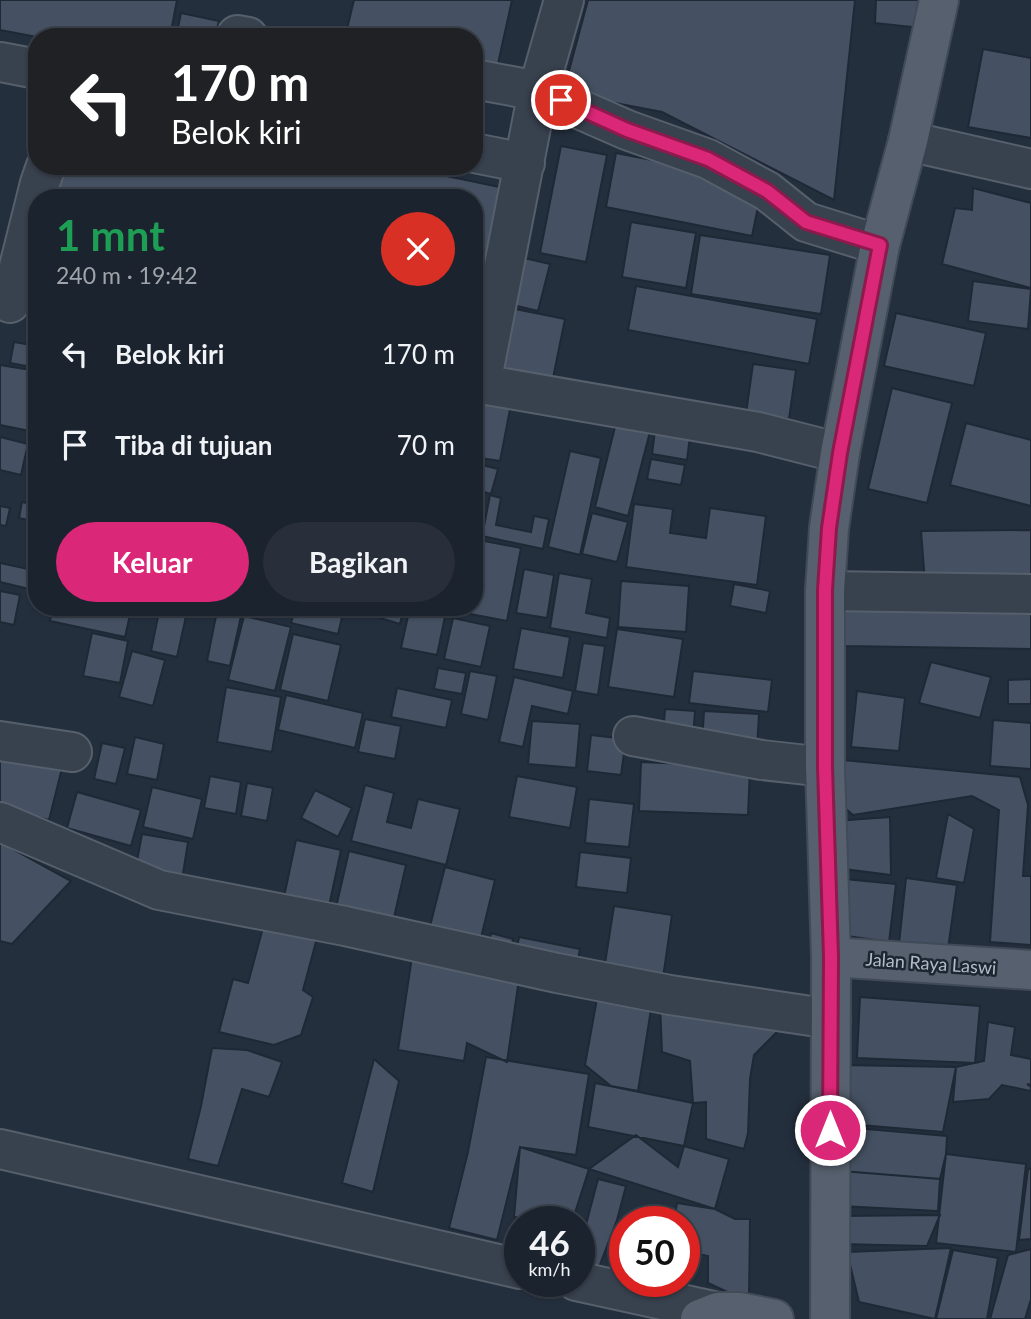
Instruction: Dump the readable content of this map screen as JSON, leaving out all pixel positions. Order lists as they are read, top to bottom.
{
  "streets": {
    "main road": ["Jalan Raya Laswi"]
  },
  "page": {
    "turn": ["170 m", "Belok kiri"],
    "heading": ["1 mnt", "240 m · 19:42"],
    "list": [
      {
        "name": "Belok kiri",
        "value": "170 m"
      },
      {
        "name": "Tiba di tujuan",
        "value": "70 m"
      }
    ],
    "buttons": ["Keluar", "Bagikan"],
    "speed": "46 km/h",
    "limit": "50"
  }
}
